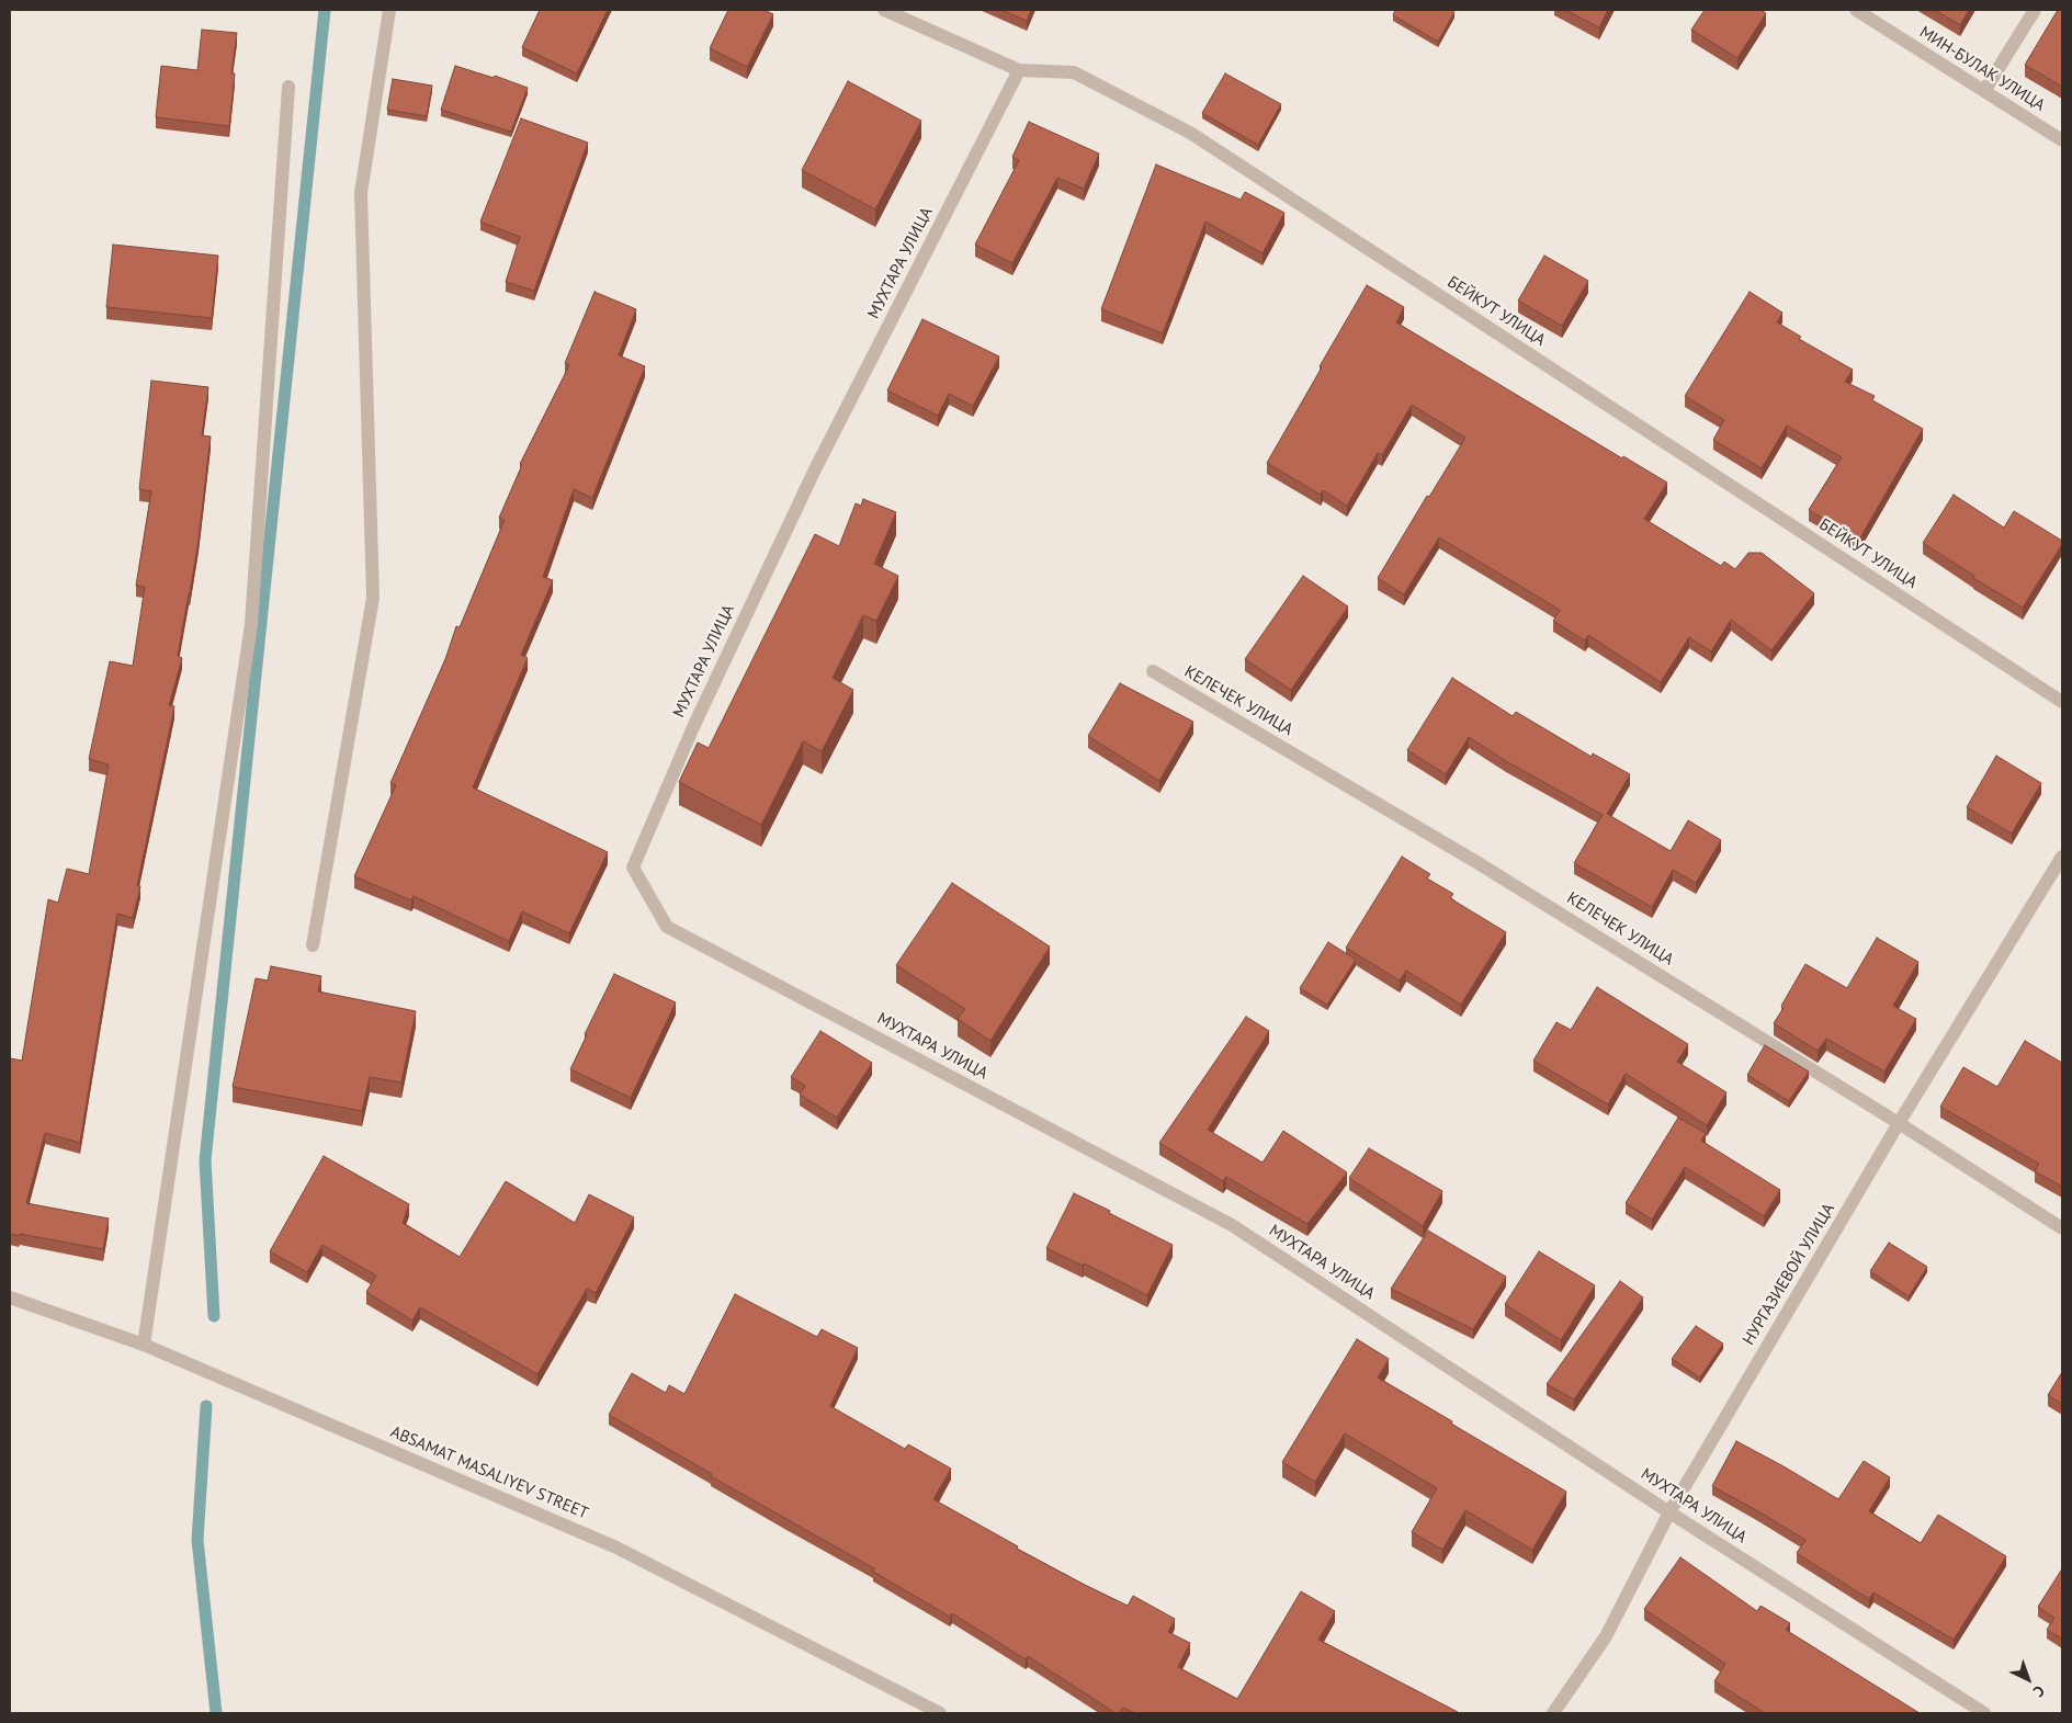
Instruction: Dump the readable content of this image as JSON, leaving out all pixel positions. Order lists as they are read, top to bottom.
{
  "streets": {
    "street": [
      "МИН-БУЛАК УЛИЦА",
      "МУХТАРА УЛИЦА",
      "БЕЙКУТ УЛИЦА",
      "КЕЛЕЧЕК УЛИЦА",
      "НУРГАЗИЕВОЙ УЛИЦА",
      "ABSAMAT MASALIYEV STREET"
    ]
  },
  "crossings": [
    ["МУХТАРА УЛИЦА", "БЕЙКУТ УЛИЦА"],
    ["МУХТАРА УЛИЦА", "НУРГАЗИЕВОЙ УЛИЦА"],
    ["КЕЛЕЧЕК УЛИЦА", "НУРГАЗИЕВОЙ УЛИЦА"]
  ],
  "north": "bottom right"
}
